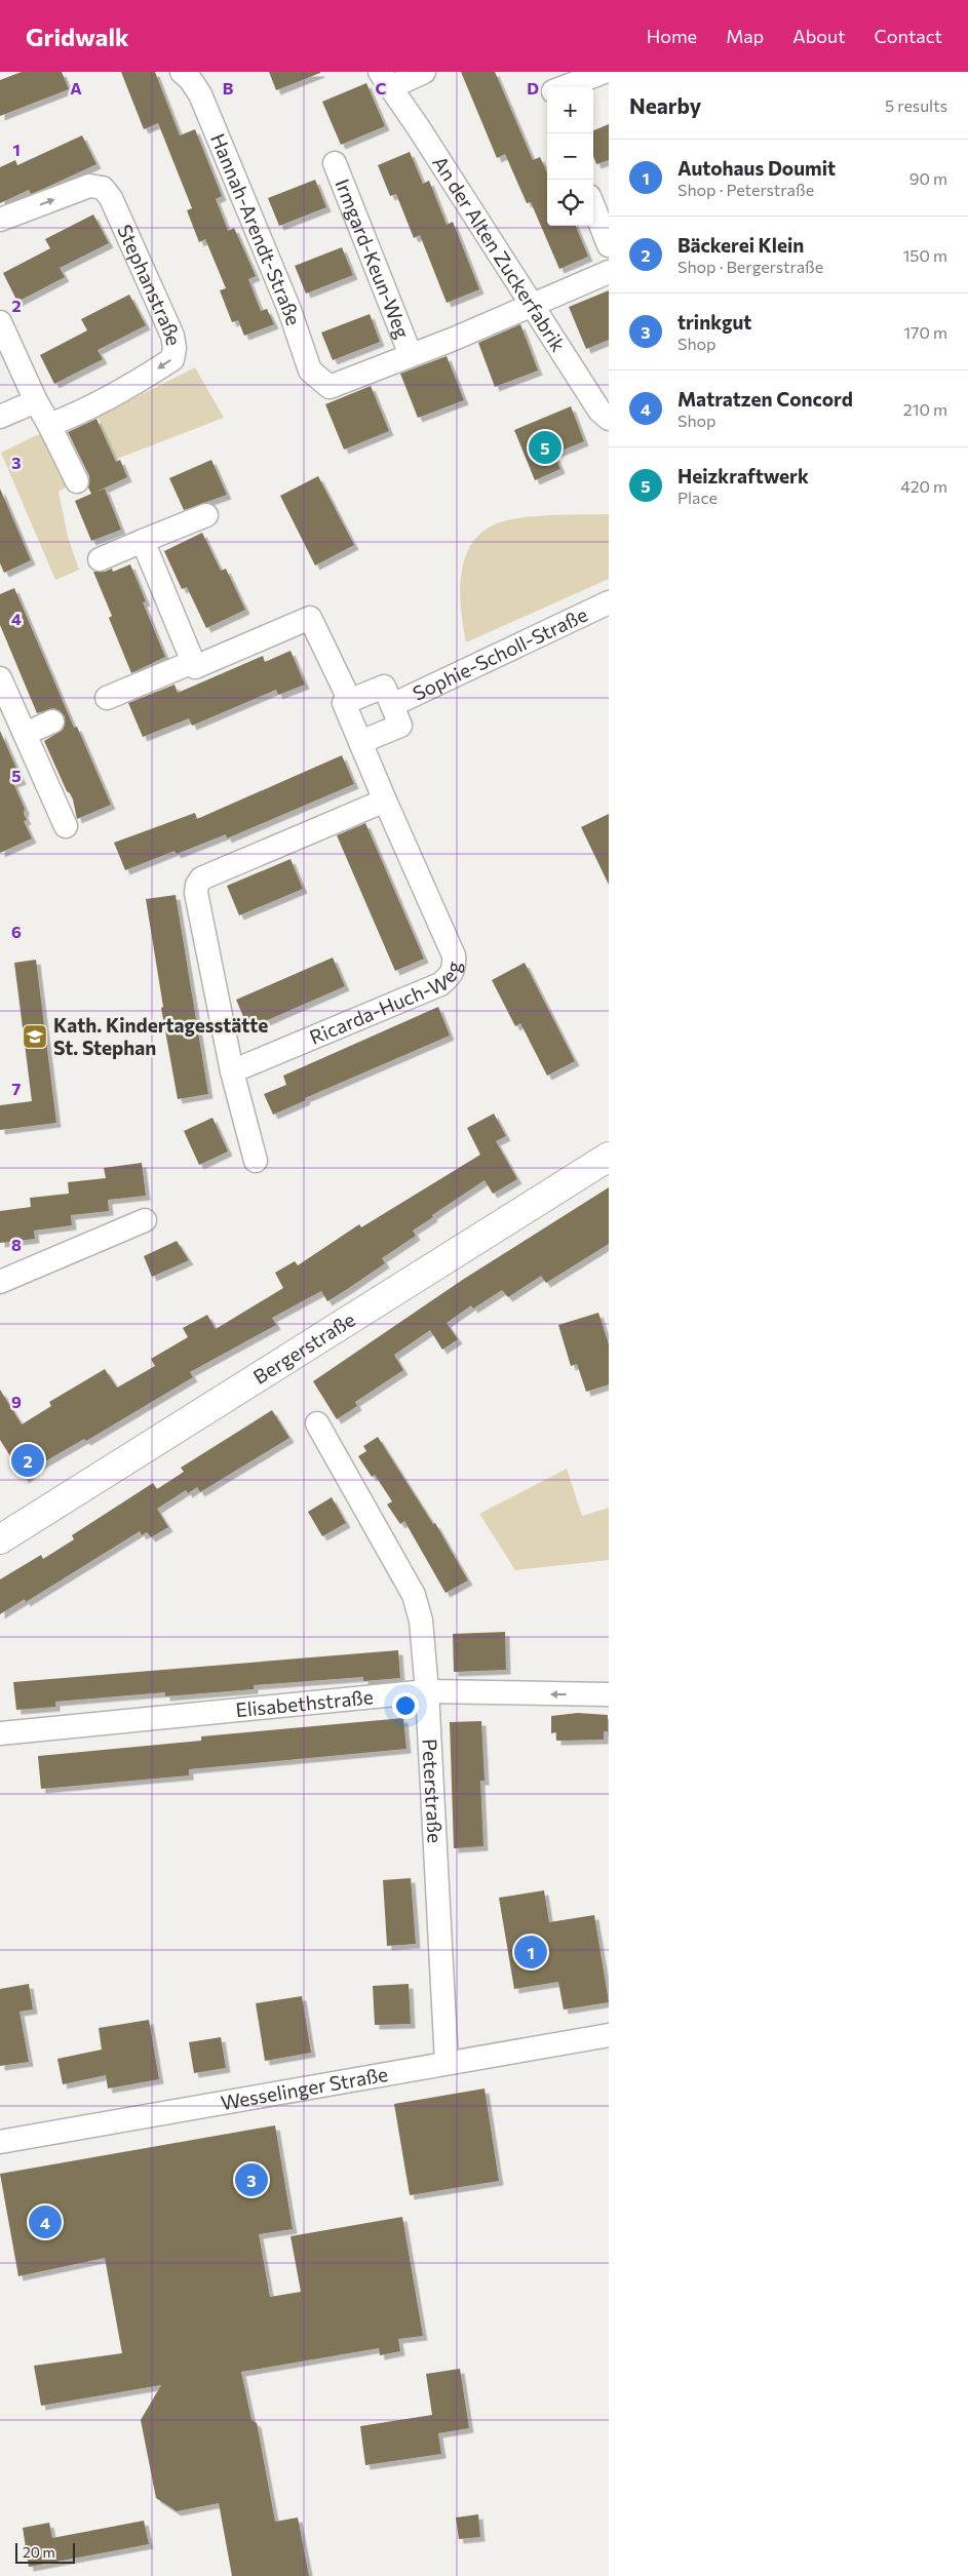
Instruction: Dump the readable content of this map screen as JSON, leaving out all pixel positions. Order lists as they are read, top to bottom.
{
  "streets": {
    "street": [
      "Hannah-Arendt-Straße",
      "An der Alten Zuckerfabrik",
      "Irmgard-Keun-Weg",
      "Stephanstraße",
      "Sophie-Scholl-Straße",
      "Ricarda-Huch-Weg",
      "Bergerstraße",
      "Elisabethstraße",
      "Peterstraße",
      "Wesselinger Straße"
    ]
  },
  "crossings": [
    ["Hannah-Arendt-Straße", "Irmgard-Keun-Weg"],
    ["An der Alten Zuckerfabrik", "Irmgard-Keun-Weg"],
    ["Sophie-Scholl-Straße", "Ricarda-Huch-Weg"],
    ["Elisabethstraße", "Peterstraße"],
    ["Peterstraße", "Wesselinger Straße"]
  ],
  "places": {
    "school or university": ["Kath. Kindertagesstätte St. Stephan"]
  },
  "scale_bar": "20 m",
  "page": {
    "header": "Gridwalk",
    "nav": [
      "Home",
      "Map",
      "About",
      "Contact"
    ],
    "heading": ["Nearby", "5 results"],
    "map_buttons": ["+", "−"],
    "list": [
      {
        "mark": "1",
        "name": "Autohaus Doumit",
        "note": "Shop · Peterstraße",
        "value": "90 m"
      },
      {
        "mark": "2",
        "name": "Bäckerei Klein",
        "note": "Shop · Bergerstraße",
        "value": "150 m"
      },
      {
        "mark": "3",
        "name": "trinkgut",
        "note": "Shop",
        "value": "170 m"
      },
      {
        "mark": "4",
        "name": "Matratzen Concord",
        "note": "Shop",
        "value": "210 m"
      },
      {
        "mark": "5",
        "name": "Heizkraftwerk",
        "note": "Place",
        "value": "420 m"
      }
    ],
    "pins": [
      "5",
      "2",
      "1",
      "3",
      "4"
    ],
    "scale": "20 m"
  },
  "grid": {
    "columns": [
      "A",
      "B",
      "C",
      "D"
    ],
    "rows": [
      "1",
      "2",
      "3",
      "4",
      "5",
      "6",
      "7",
      "8",
      "9"
    ]
  }
}
